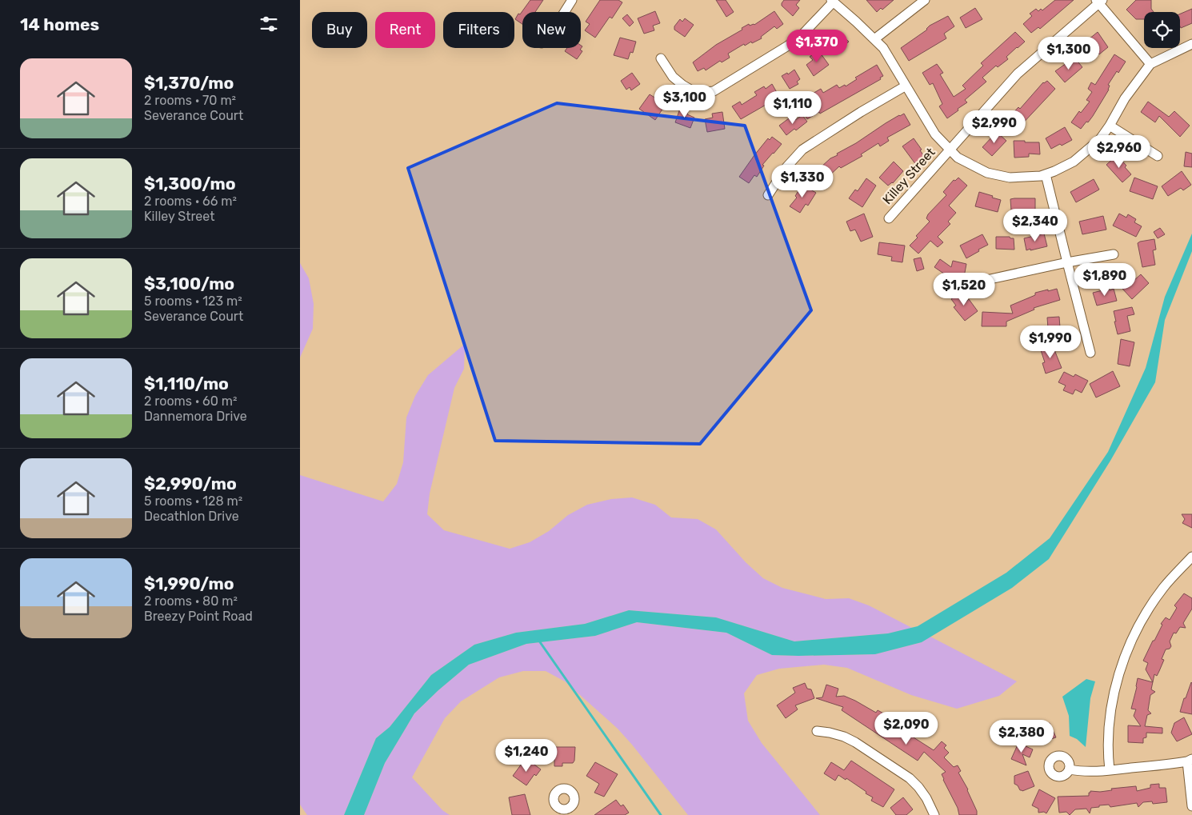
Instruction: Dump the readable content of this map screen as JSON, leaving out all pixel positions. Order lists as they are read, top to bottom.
{
  "streets": {
    "street": ["Killey Street"]
  },
  "page": {
    "heading": "14 homes",
    "chip": [
      "Buy",
      "Rent",
      "Filters",
      "New"
    ],
    "price": [
      "$1,370",
      "$1,300",
      "$3,100",
      "$1,110",
      "$2,990",
      "$2,960",
      "$1,330",
      "$2,340",
      "$1,890",
      "$1,520",
      "$1,990",
      "$2,090",
      "$2,380",
      "$1,240"
    ],
    "list": [
      {
        "name": "$1,370/mo",
        "note": "2 rooms · 70 m² · Severance Court"
      },
      {
        "name": "$1,300/mo",
        "note": "2 rooms · 66 m² · Killey Street"
      },
      {
        "name": "$3,100/mo",
        "note": "5 rooms · 123 m² · Severance Court"
      },
      {
        "name": "$1,110/mo",
        "note": "2 rooms · 60 m² · Dannemora Drive"
      },
      {
        "name": "$2,990/mo",
        "note": "5 rooms · 128 m² · Decathlon Drive"
      },
      {
        "name": "$1,990/mo",
        "note": "2 rooms · 80 m² · Breezy Point Road"
      }
    ]
  }
}
